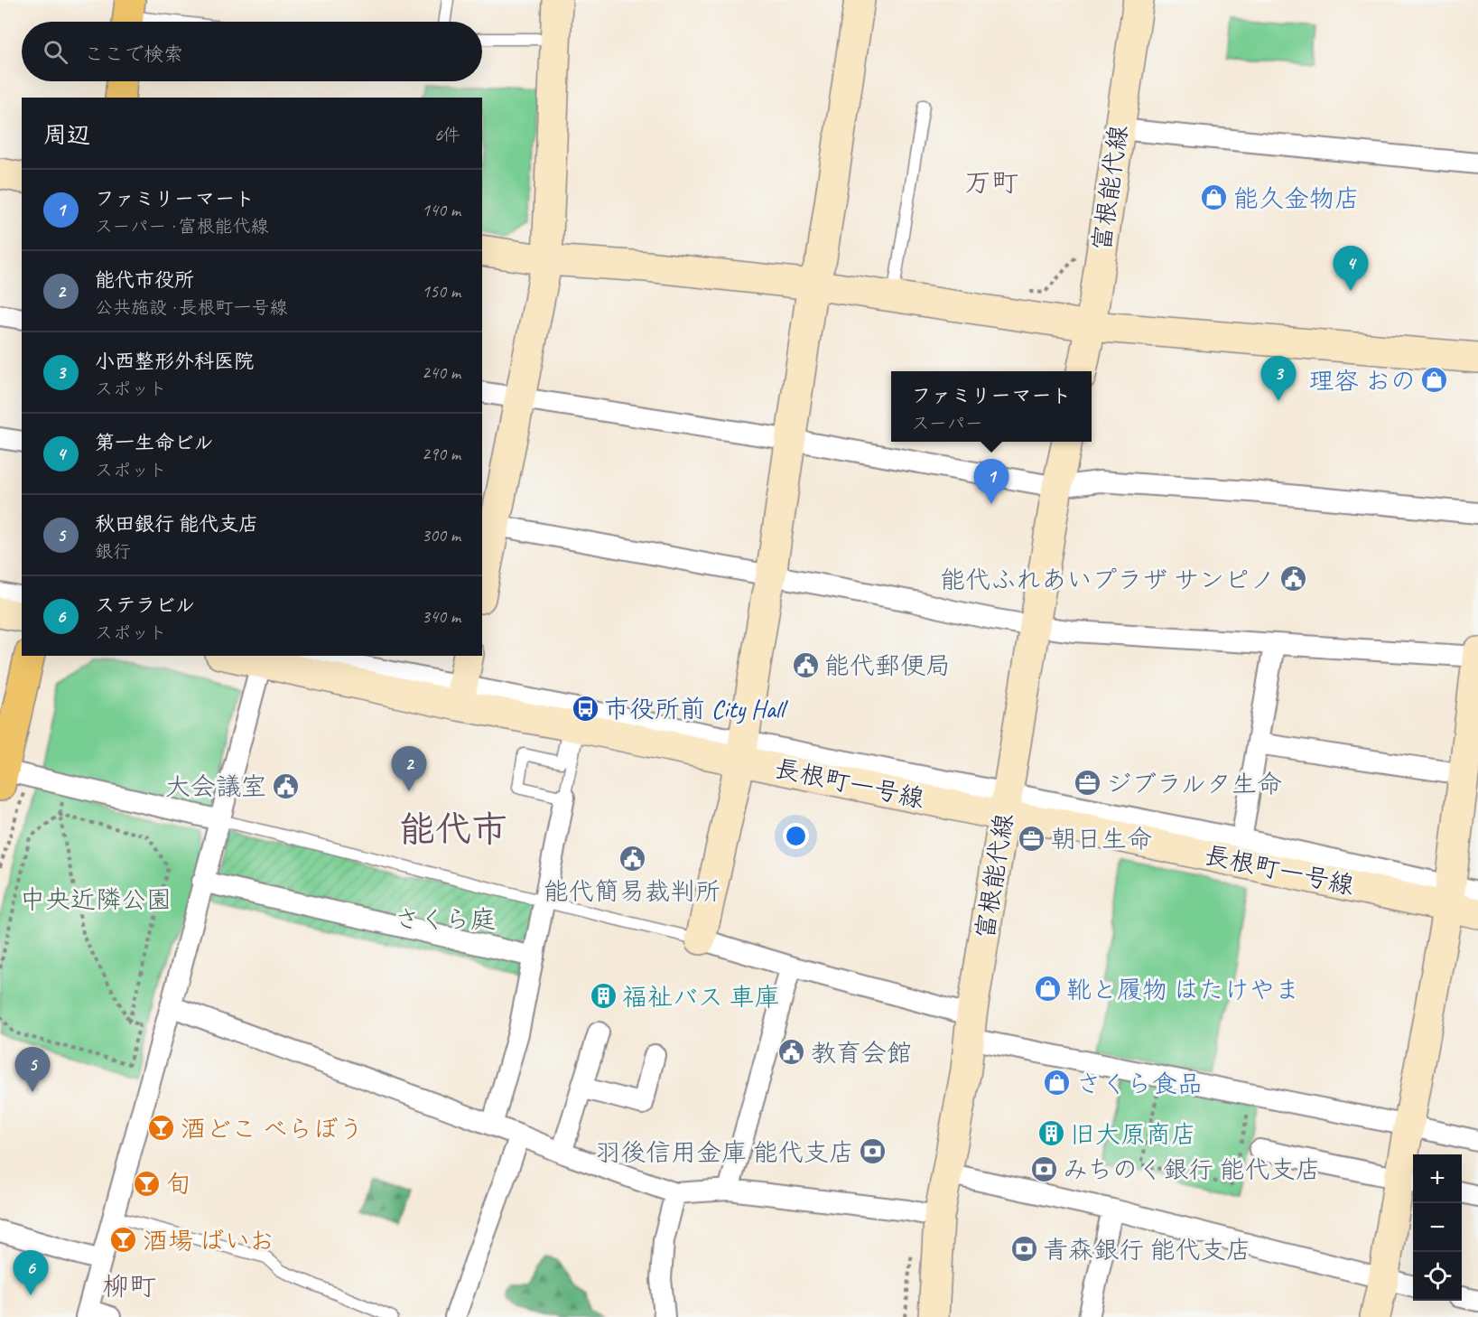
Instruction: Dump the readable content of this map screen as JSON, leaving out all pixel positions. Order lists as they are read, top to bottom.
{
  "streets": {
    "street": ["富根能代線", "長根町一号線"]
  },
  "crossings": [
    ["富根能代線", "長根町一号線"]
  ],
  "districts": ["万町", "能代市", "柳町"],
  "parks": ["中央近隣公園", "さくら庭"],
  "places": {
    "shop": [
      "能久金物店",
      "理容 おの",
      "靴と履物 はたけやま",
      "さくら食品"
    ],
    "public building": [
      "能代ふれあいプラザ サンピノ",
      "能代郵便局",
      "大会議室",
      "能代簡易裁判所",
      "教育会館"
    ],
    "bus stop": ["市役所前 City Hall"],
    "office": ["ジブラルタ生命", "朝日生命"],
    "building": ["福祉バス 車庫", "旧大原商店"],
    "bar": ["酒どこ べらぼう", "旬", "酒場 ばいお"],
    "bank": ["羽後信用金庫 能代支店", "みちのく銀行 能代支店", "青森銀行 能代支店"]
  },
  "page": {
    "search": "ここで検索",
    "heading": ["周辺", "6件"],
    "list": [
      {
        "mark": "1",
        "name": "ファミリーマート",
        "note": "スーパー · 富根能代線",
        "value": "140 m"
      },
      {
        "mark": "2",
        "name": "能代市役所",
        "note": "公共施設 · 長根町一号線",
        "value": "150 m"
      },
      {
        "mark": "3",
        "name": "小西整形外科医院",
        "note": "スポット",
        "value": "240 m"
      },
      {
        "mark": "4",
        "name": "第一生命ビル",
        "note": "スポット",
        "value": "290 m"
      },
      {
        "mark": "5",
        "name": "秋田銀行 能代支店",
        "note": "銀行",
        "value": "300 m"
      },
      {
        "mark": "6",
        "name": "ステラビル",
        "note": "スポット",
        "value": "340 m"
      }
    ],
    "pins": [
      "4",
      "3",
      "1",
      "2",
      "5",
      "6"
    ],
    "popup": ["ファミリーマート", "スーパー"],
    "map_buttons": ["+", "−"]
  }
}
